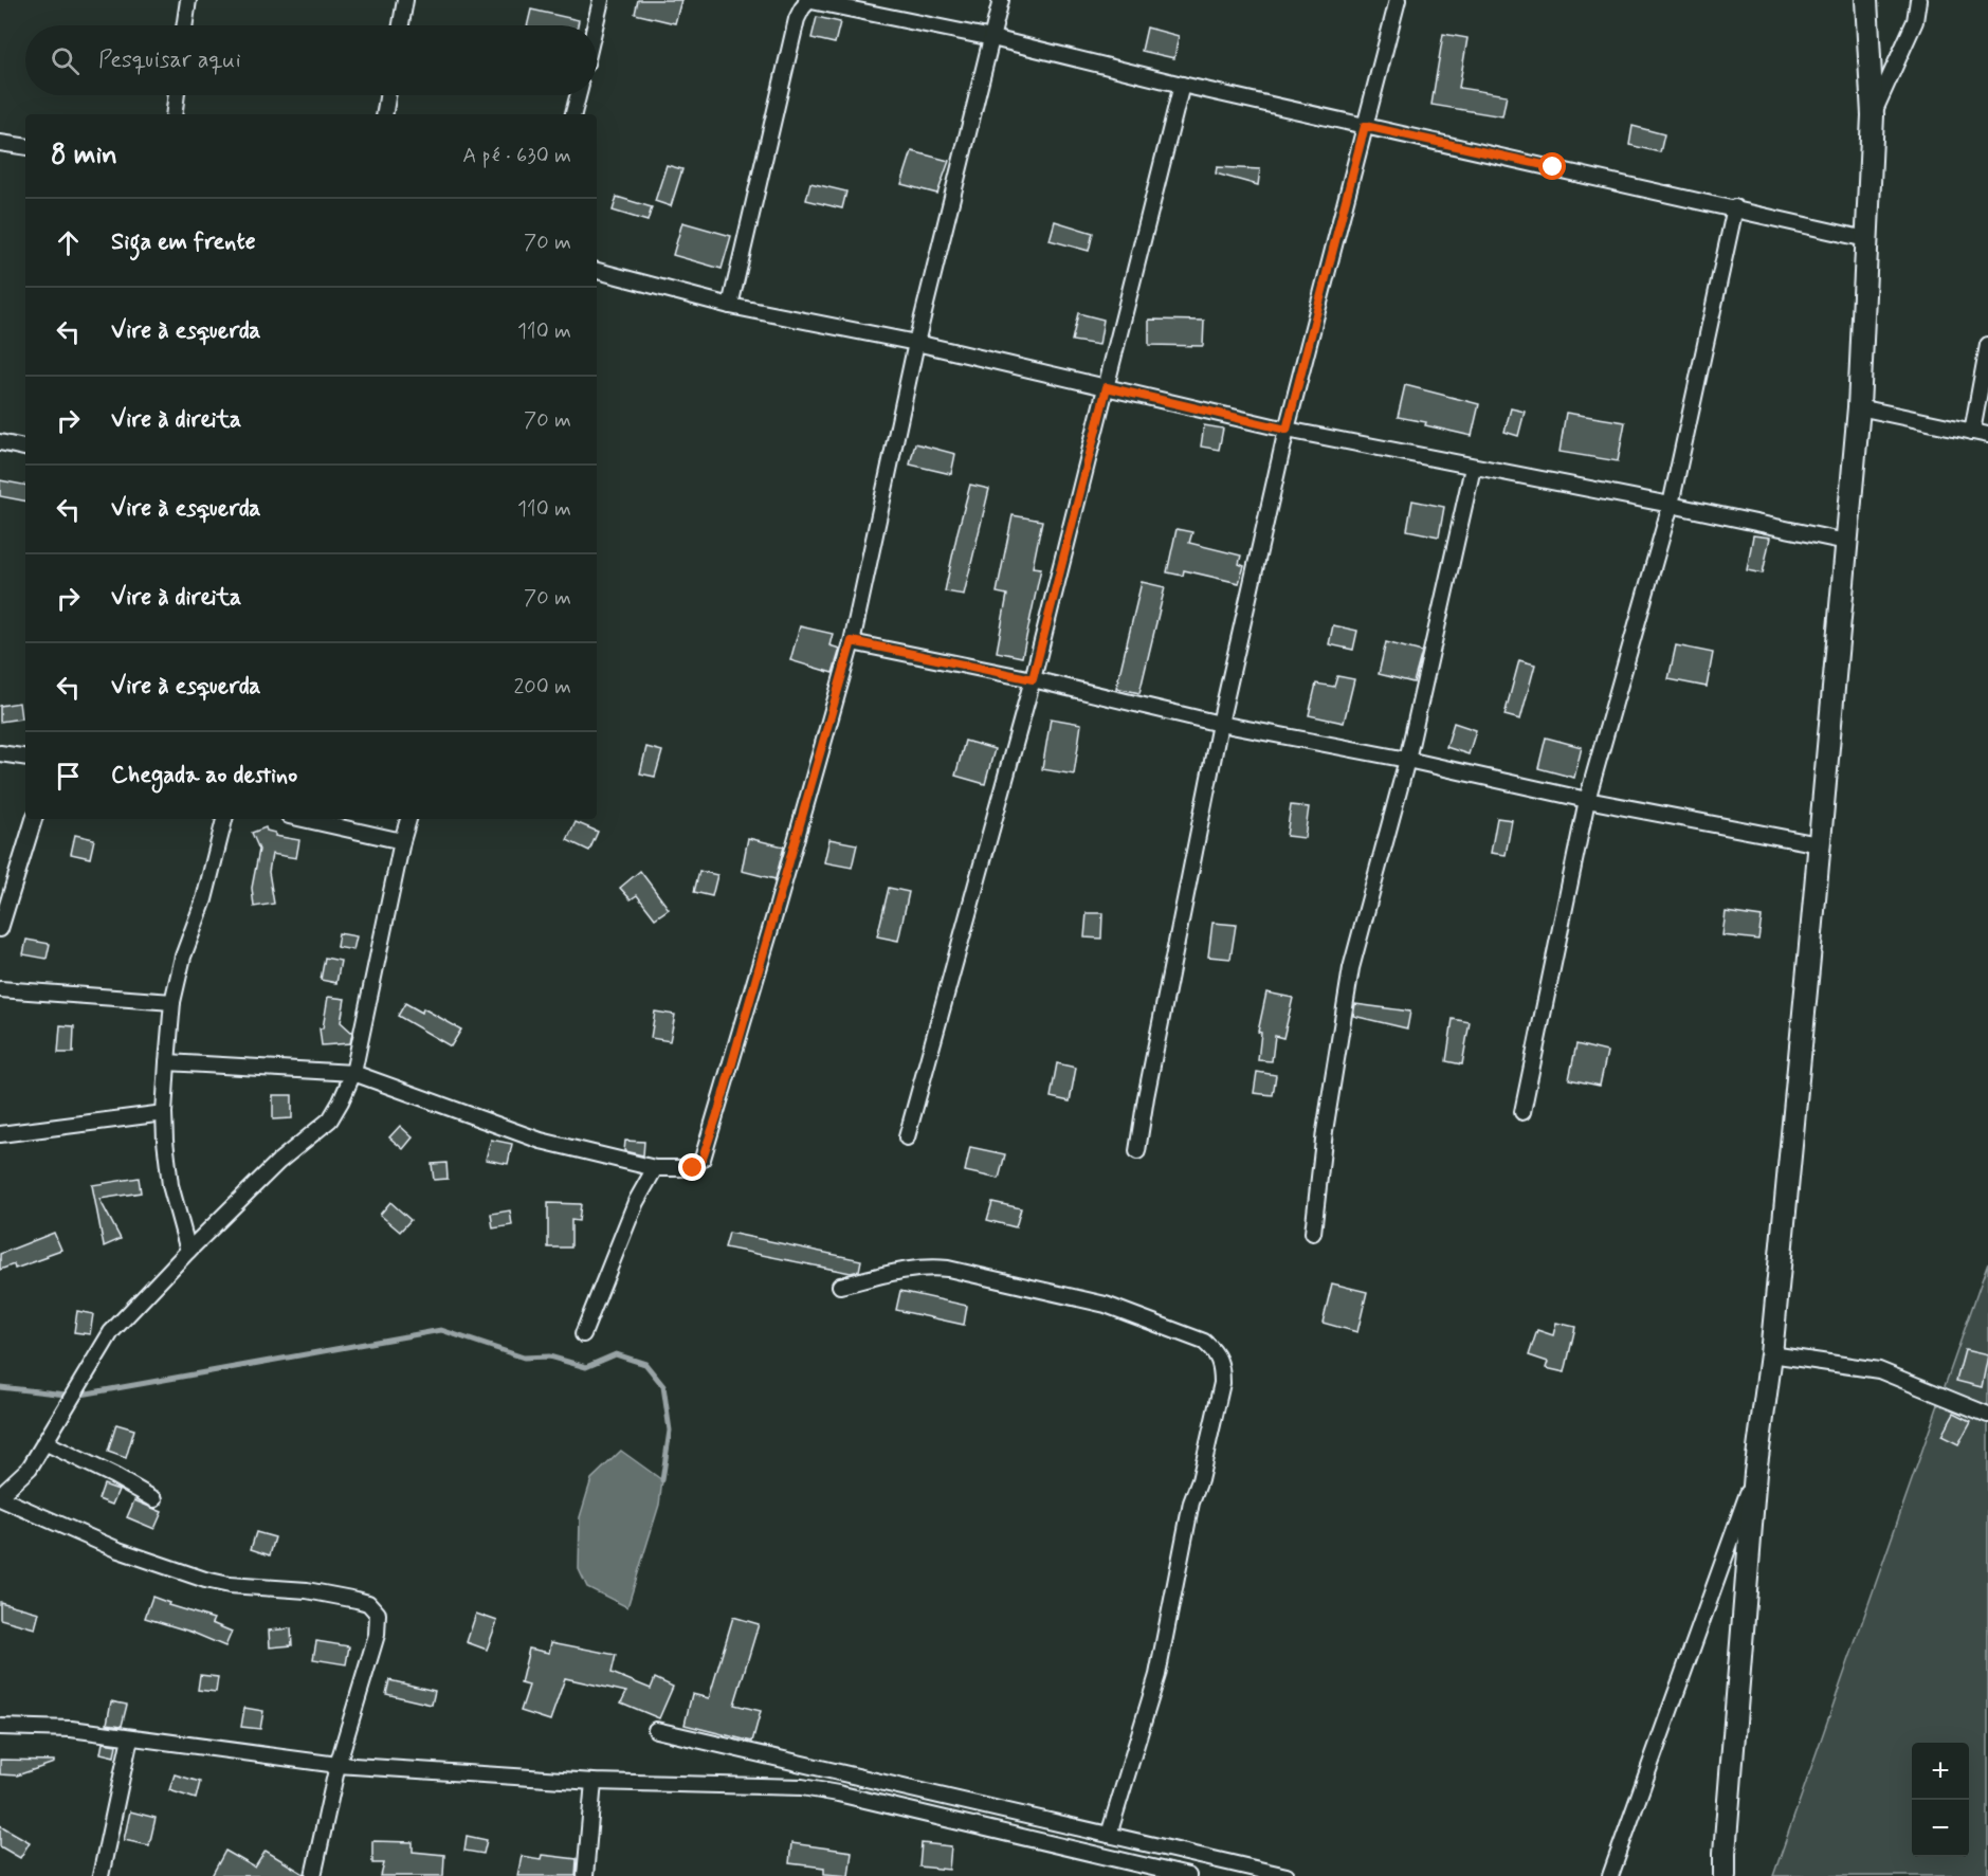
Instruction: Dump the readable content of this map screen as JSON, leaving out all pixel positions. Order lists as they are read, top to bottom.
{
  "page": {
    "search": "Pesquisar aqui",
    "heading": ["8 min", "A pé · 630 m"],
    "list": [
      ["Siga em frente", "70 m"],
      ["Vire à esquerda", "110 m"],
      ["Vire à direita", "70 m"],
      ["Vire à esquerda", "110 m"],
      ["Vire à direita", "70 m"],
      ["Vire à esquerda", "200 m"],
      "Chegada ao destino"
    ],
    "map_buttons": ["+", "−"]
  }
}
